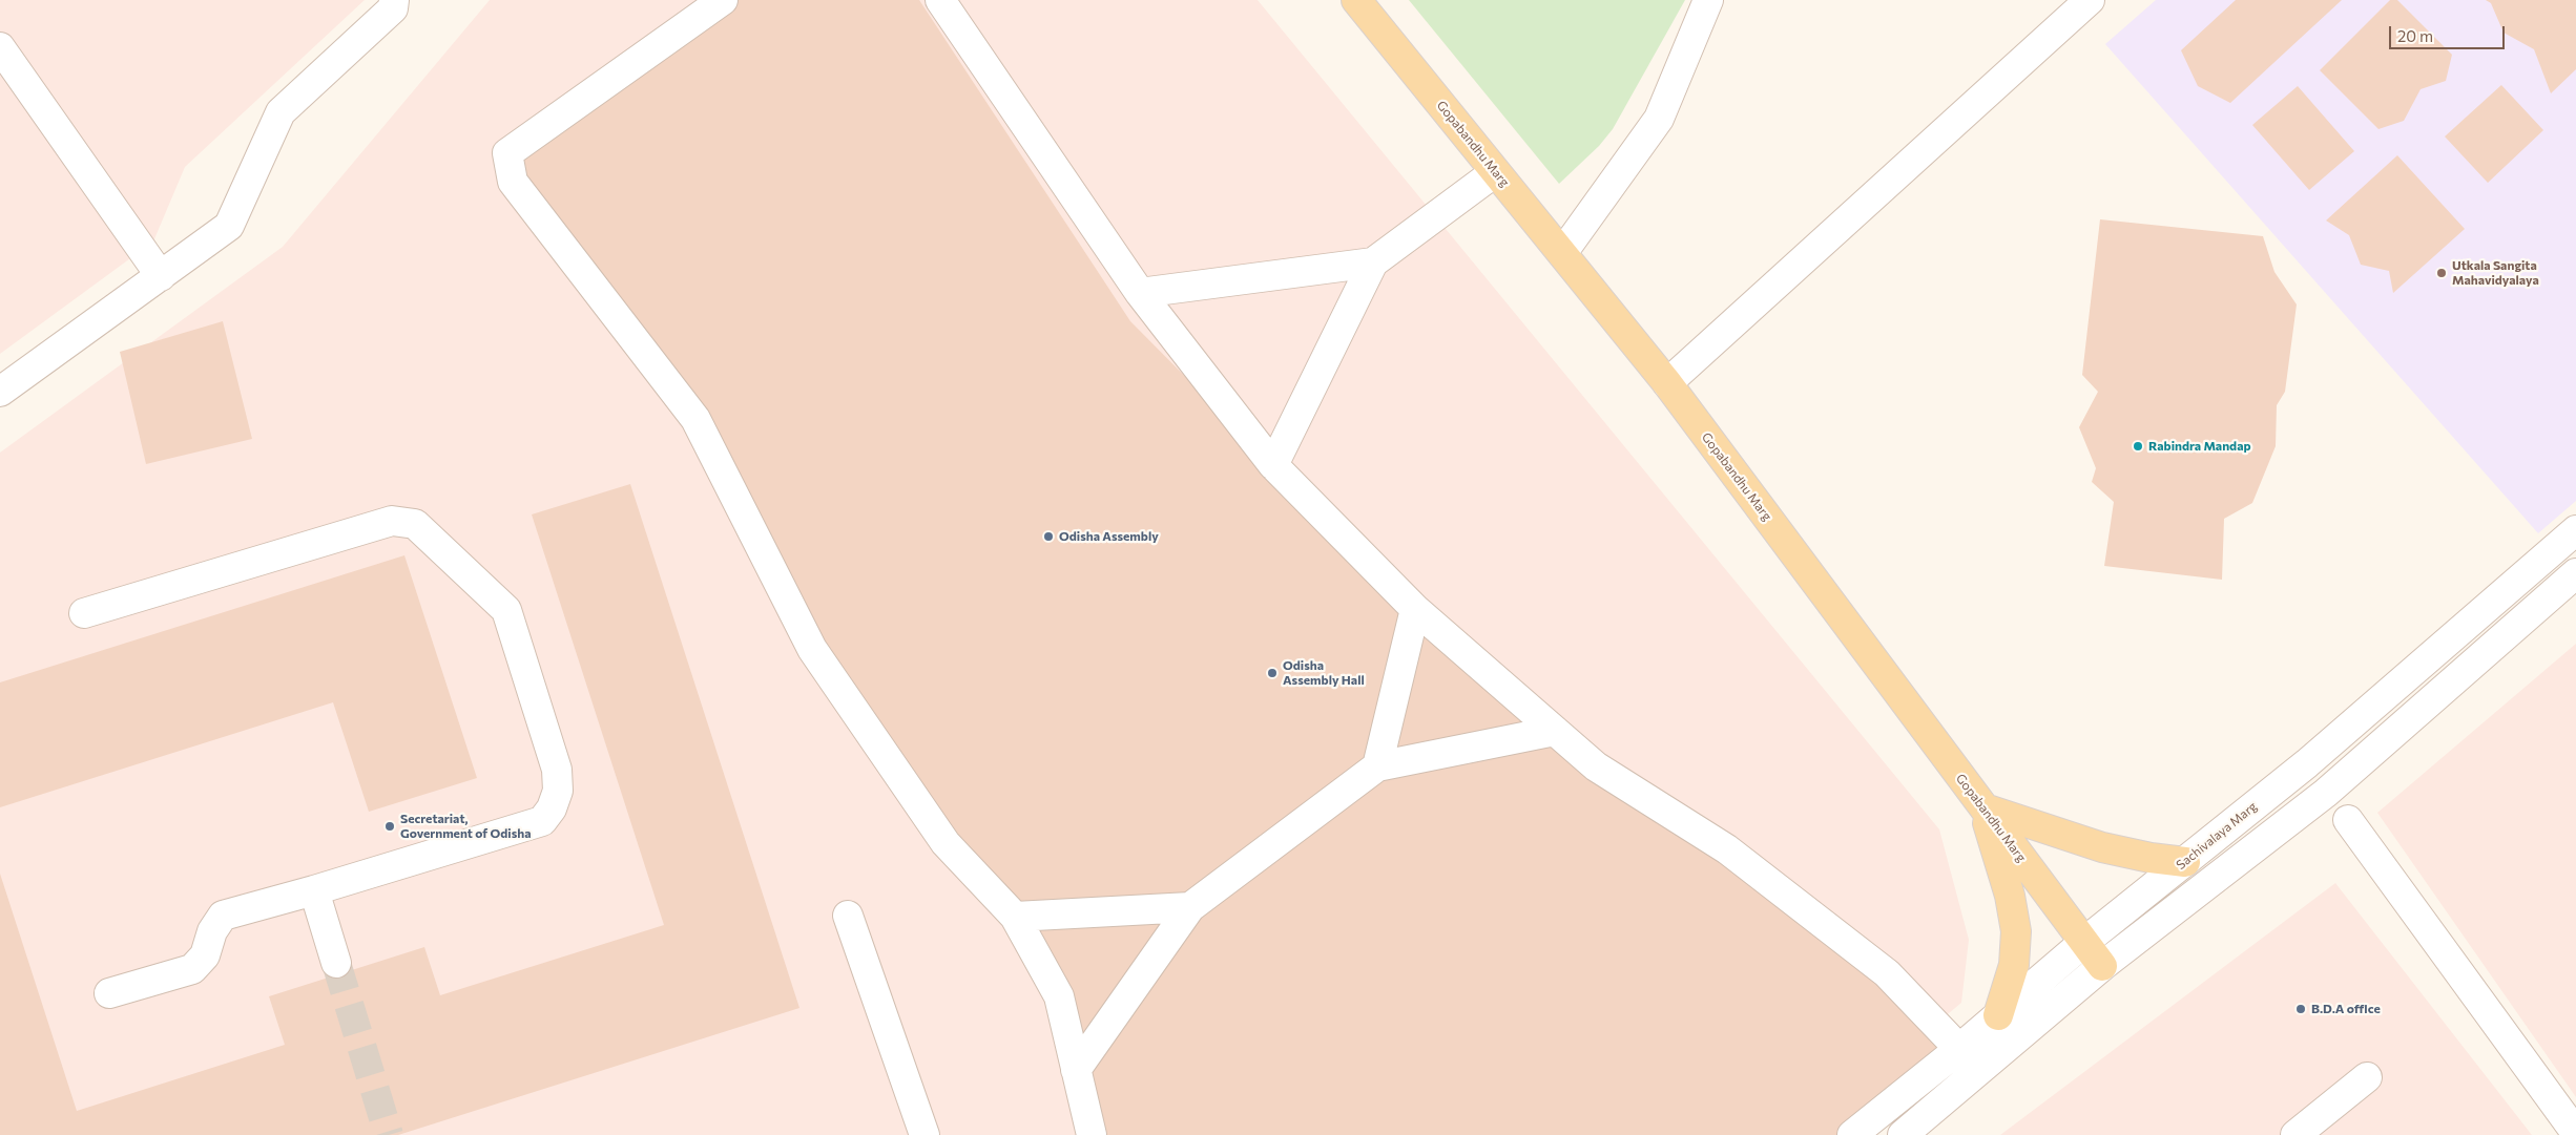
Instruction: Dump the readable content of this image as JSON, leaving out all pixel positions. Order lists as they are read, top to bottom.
{
  "streets": {
    "main road": ["Gopabandhu Marg"],
    "street": ["Sachivalaya Marg"]
  },
  "crossings": [
    ["Gopabandhu Marg", "Sachivalaya Marg"]
  ],
  "places": [
    "Utkala Sangita Mahavidyalaya",
    "Rabindra Mandap",
    "Odisha Assembly",
    "Odisha Assembly Hall",
    "Secretariat, Government of Odisha",
    "B.D.A office"
  ],
  "scale_bar": "20 m"
}
